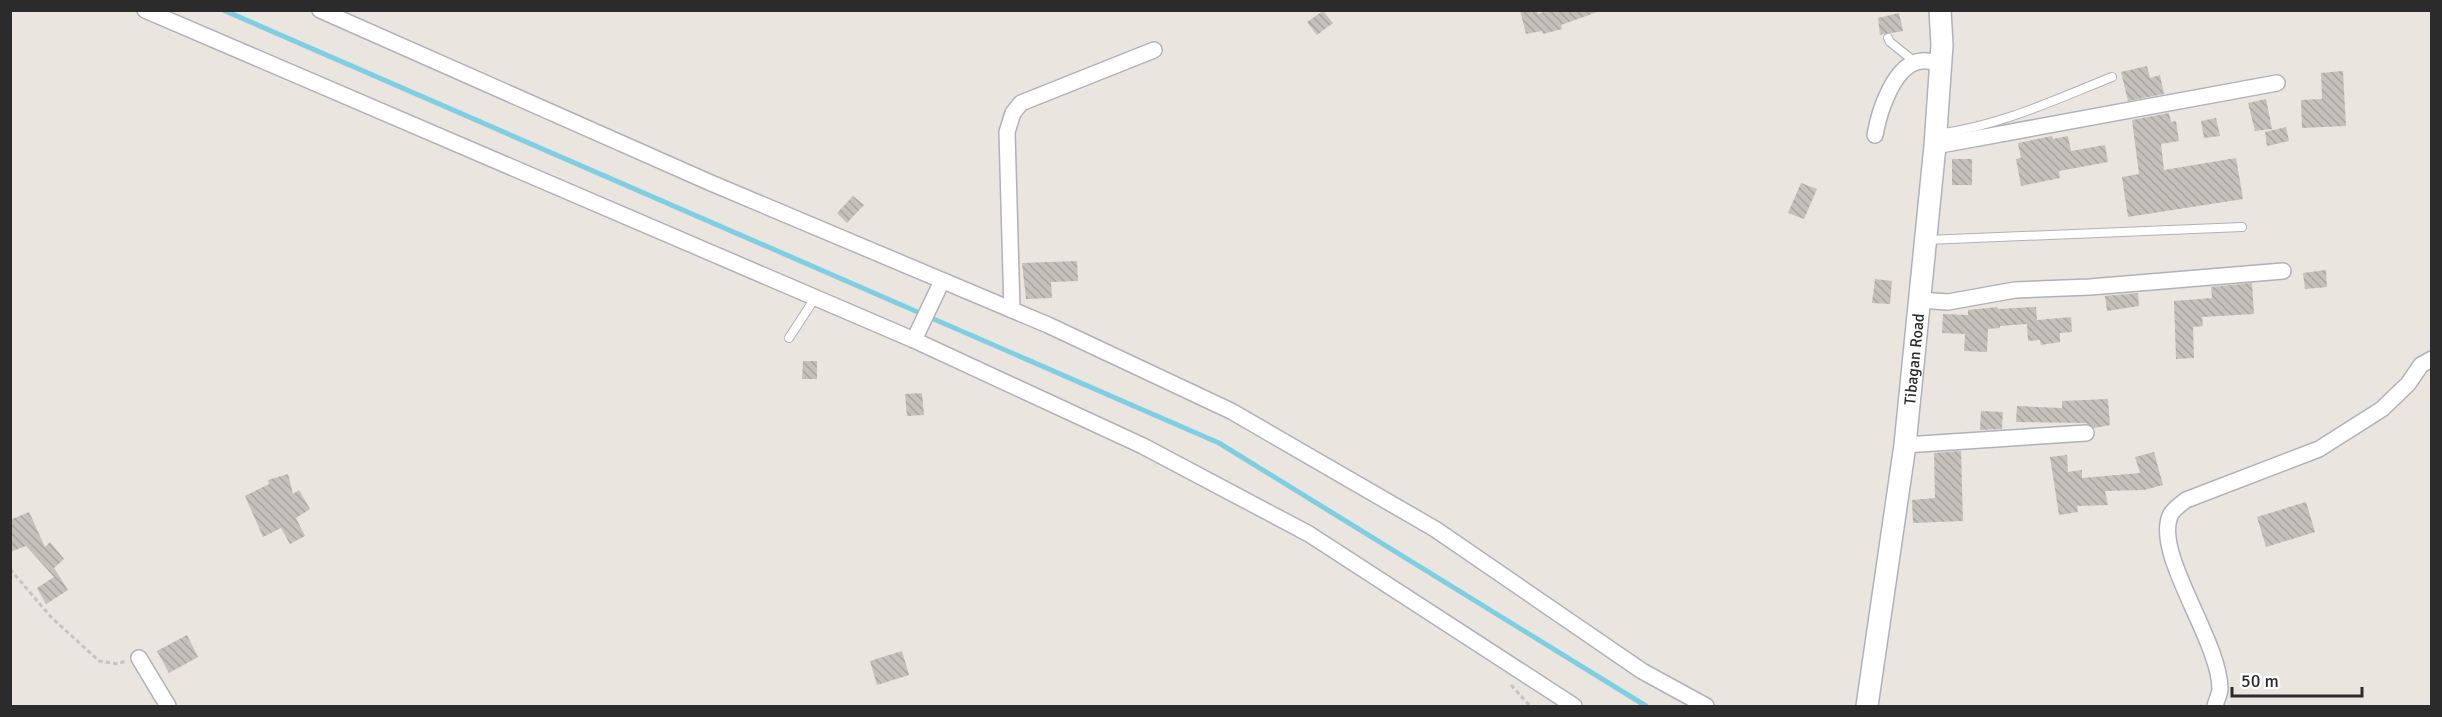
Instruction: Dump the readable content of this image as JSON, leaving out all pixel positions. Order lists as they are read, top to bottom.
{
  "streets": {
    "main road": ["Tibagan Road"]
  },
  "scale_bar": "50 m"
}
